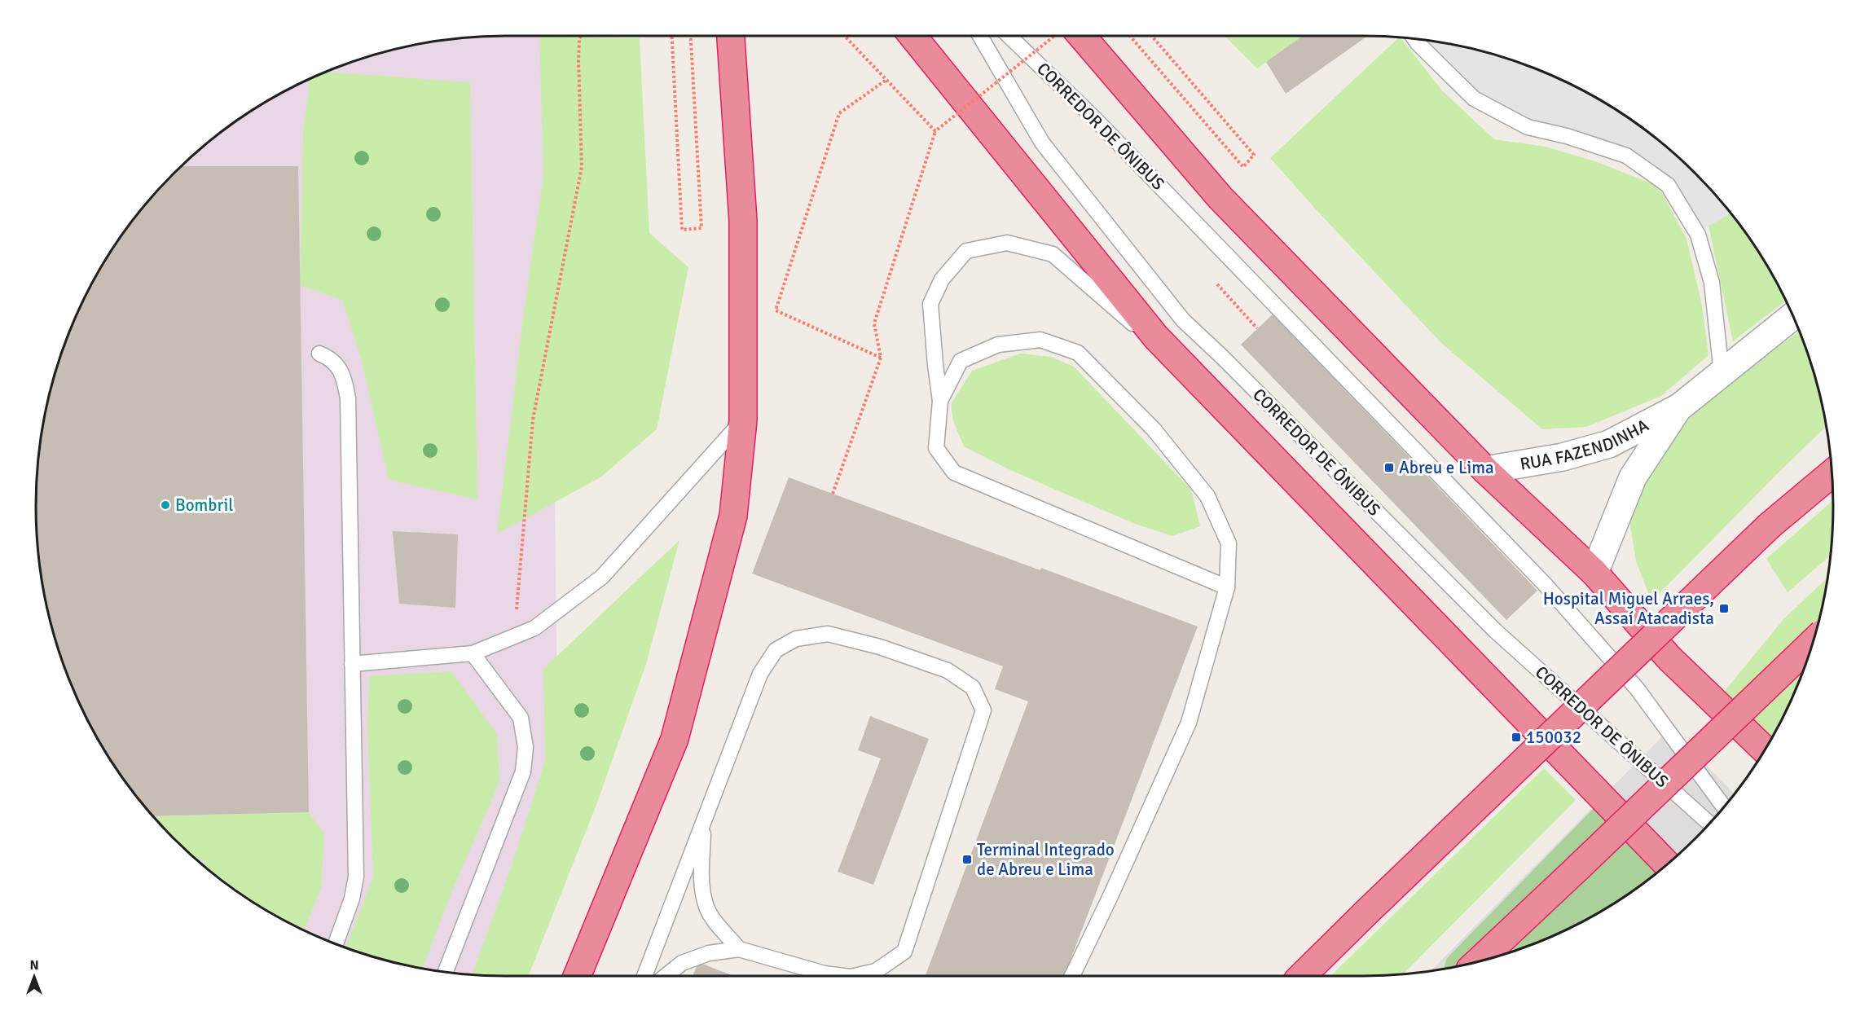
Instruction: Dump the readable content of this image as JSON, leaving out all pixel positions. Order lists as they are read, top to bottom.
{
  "streets": {
    "street": ["RUA FAZENDINHA"],
    "lane": ["CORREDOR DE ÔNIBUS"]
  },
  "places": {
    "transit": [
      "Abreu e Lima",
      "Hospital Miguel Arraes, Assaí Atacadista",
      "150032",
      "Terminal Integrado de Abreu e Lima"
    ],
    "other": ["Bombril"]
  },
  "north": "top"
}
